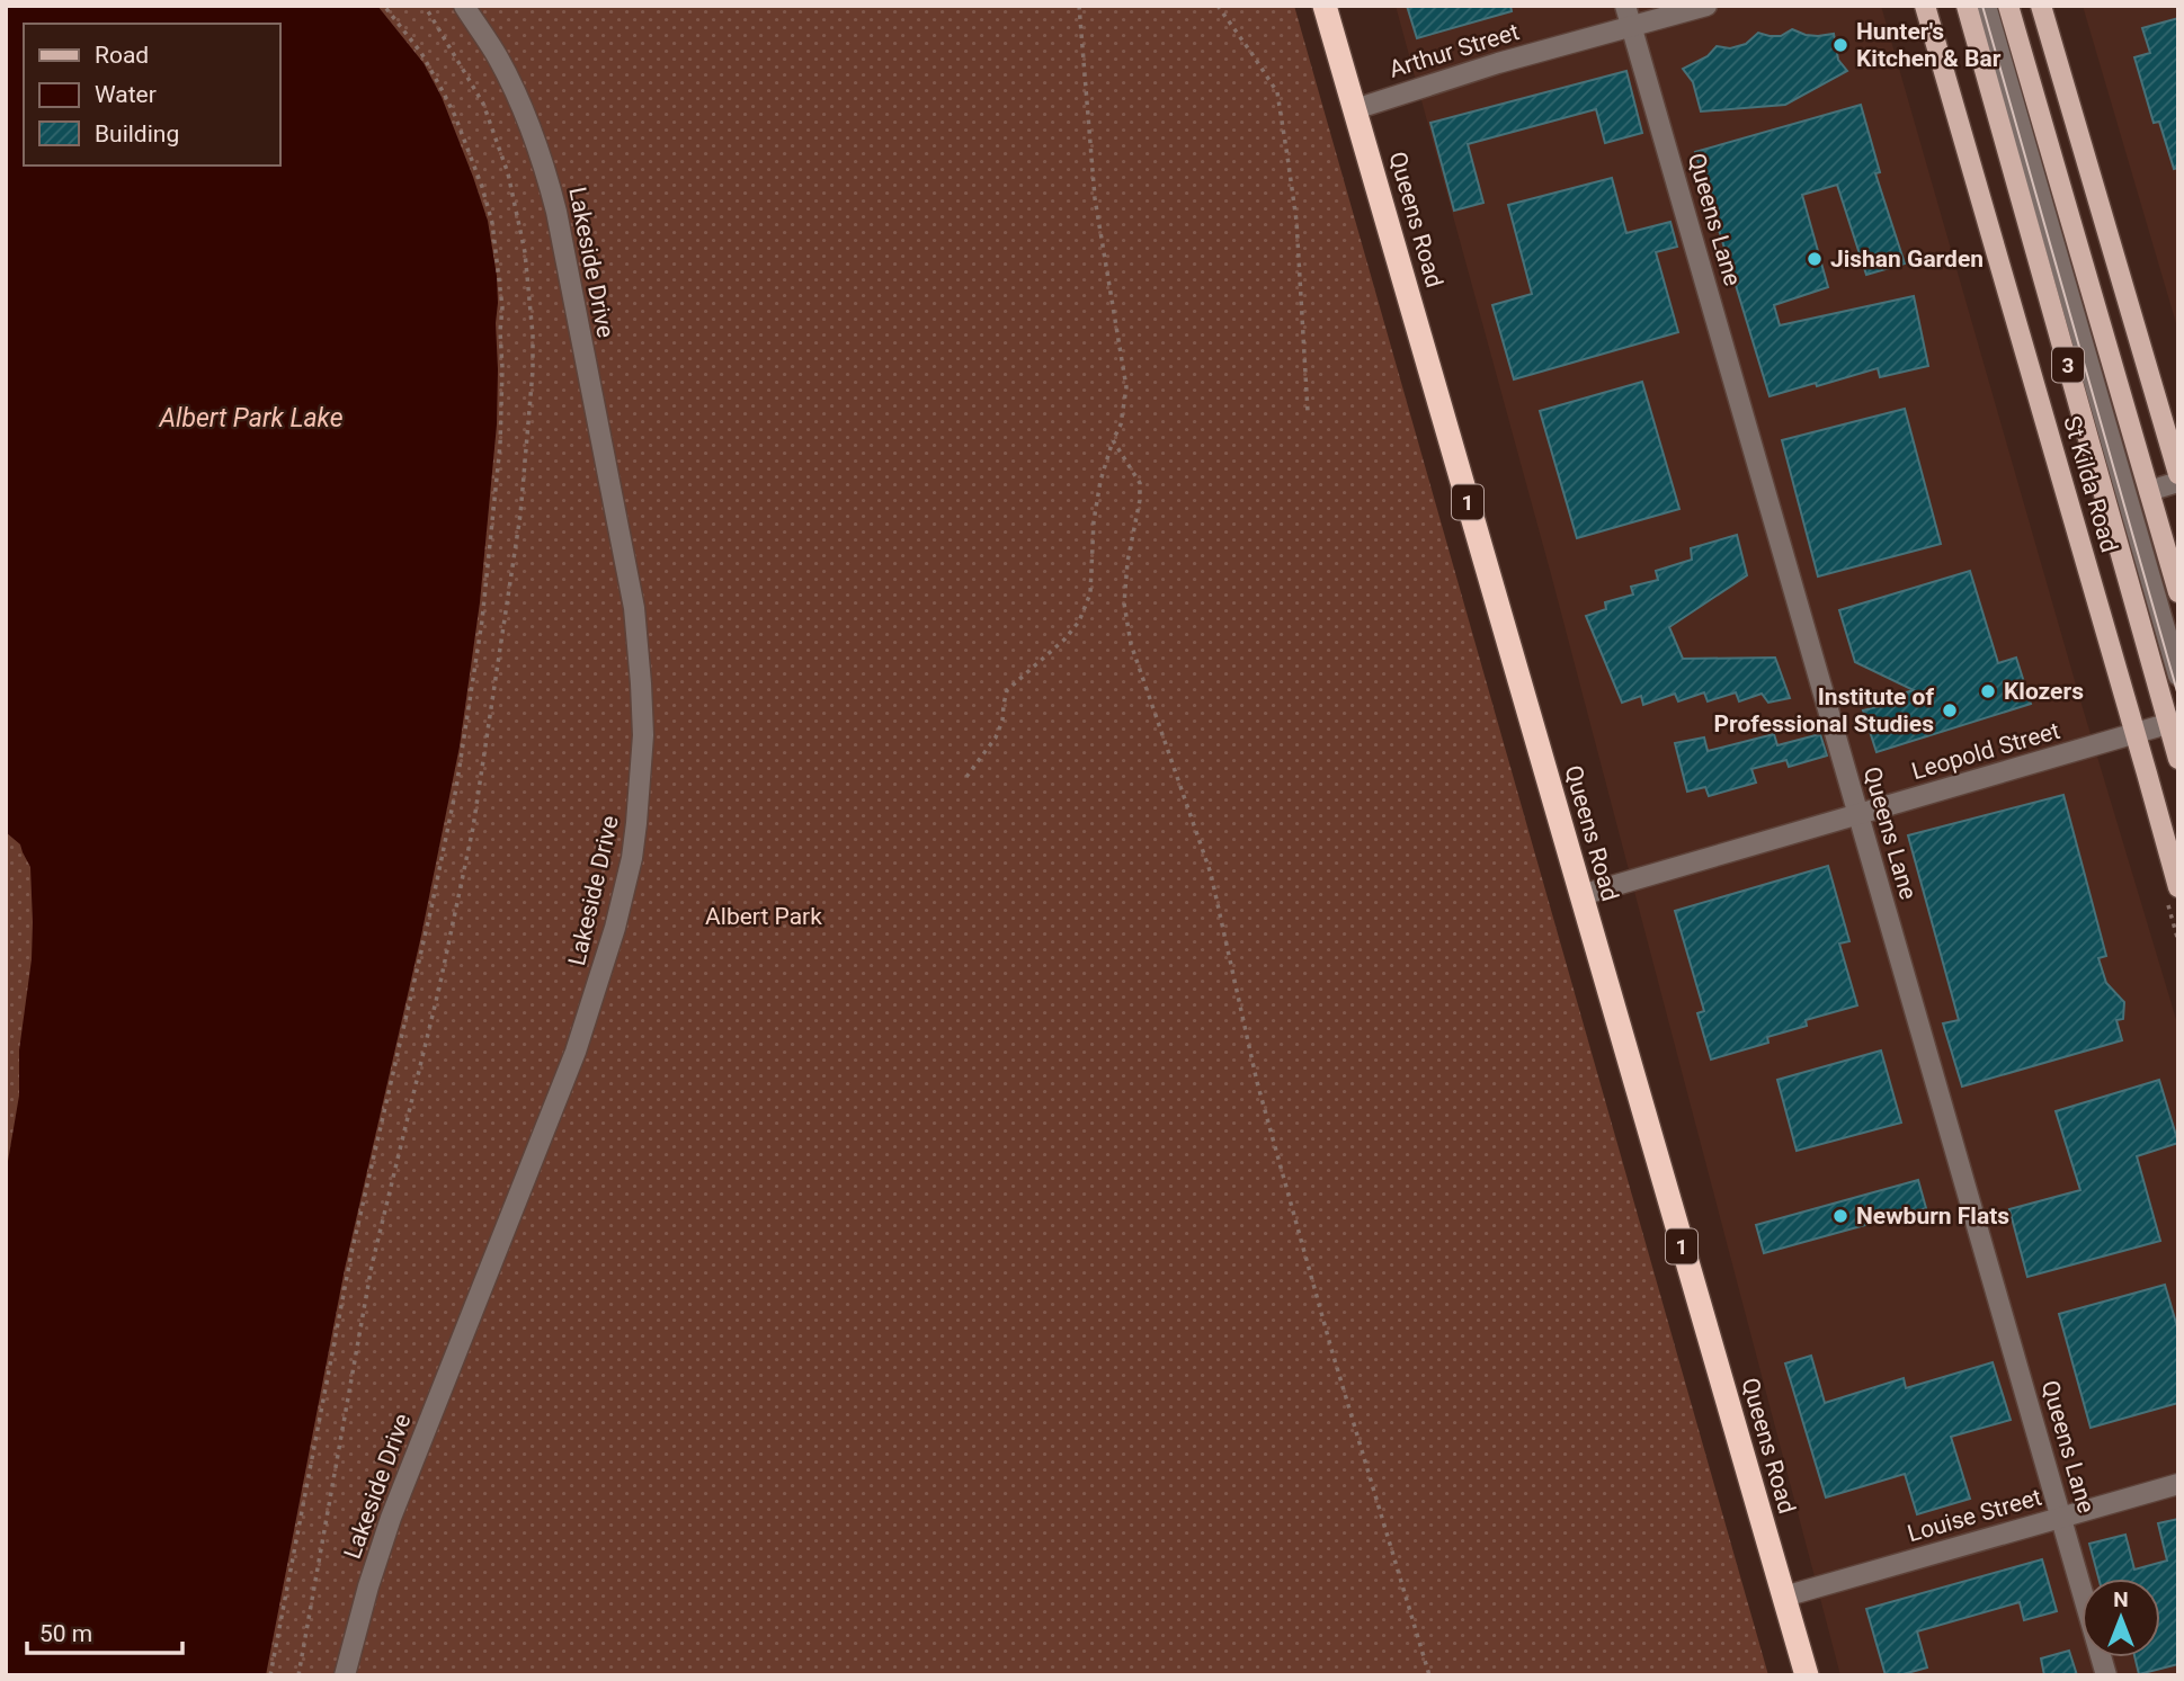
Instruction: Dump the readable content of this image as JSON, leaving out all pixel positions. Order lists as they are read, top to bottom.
{
  "streets": {
    "highway": ["Queens Road", "1"],
    "main road": ["3", "St Kilda Road"],
    "street": [
      "Arthur Street",
      "Queens Lane",
      "Lakeside Drive",
      "Leopold Street",
      "Louise Street"
    ]
  },
  "crossings": [
    ["Arthur Street", "Queens Road"],
    ["Arthur Street", "Queens Lane"],
    ["Queens Road", "Leopold Street"],
    ["Queens Road", "Louise Street"],
    ["Queens Lane", "Leopold Street"],
    ["Queens Lane", "Louise Street"],
    ["St Kilda Road", "Leopold Street"]
  ],
  "water": ["Albert Park Lake"],
  "parks": ["Albert Park"],
  "places": [
    "Hunter's Kitchen & Bar",
    "Jishan Garden",
    "Klozers",
    "Institute of Professional Studies",
    "Newburn Flats"
  ],
  "legend": ["Road", "Water", "Building"],
  "scale_bar": "50 m",
  "north": "top"
}
